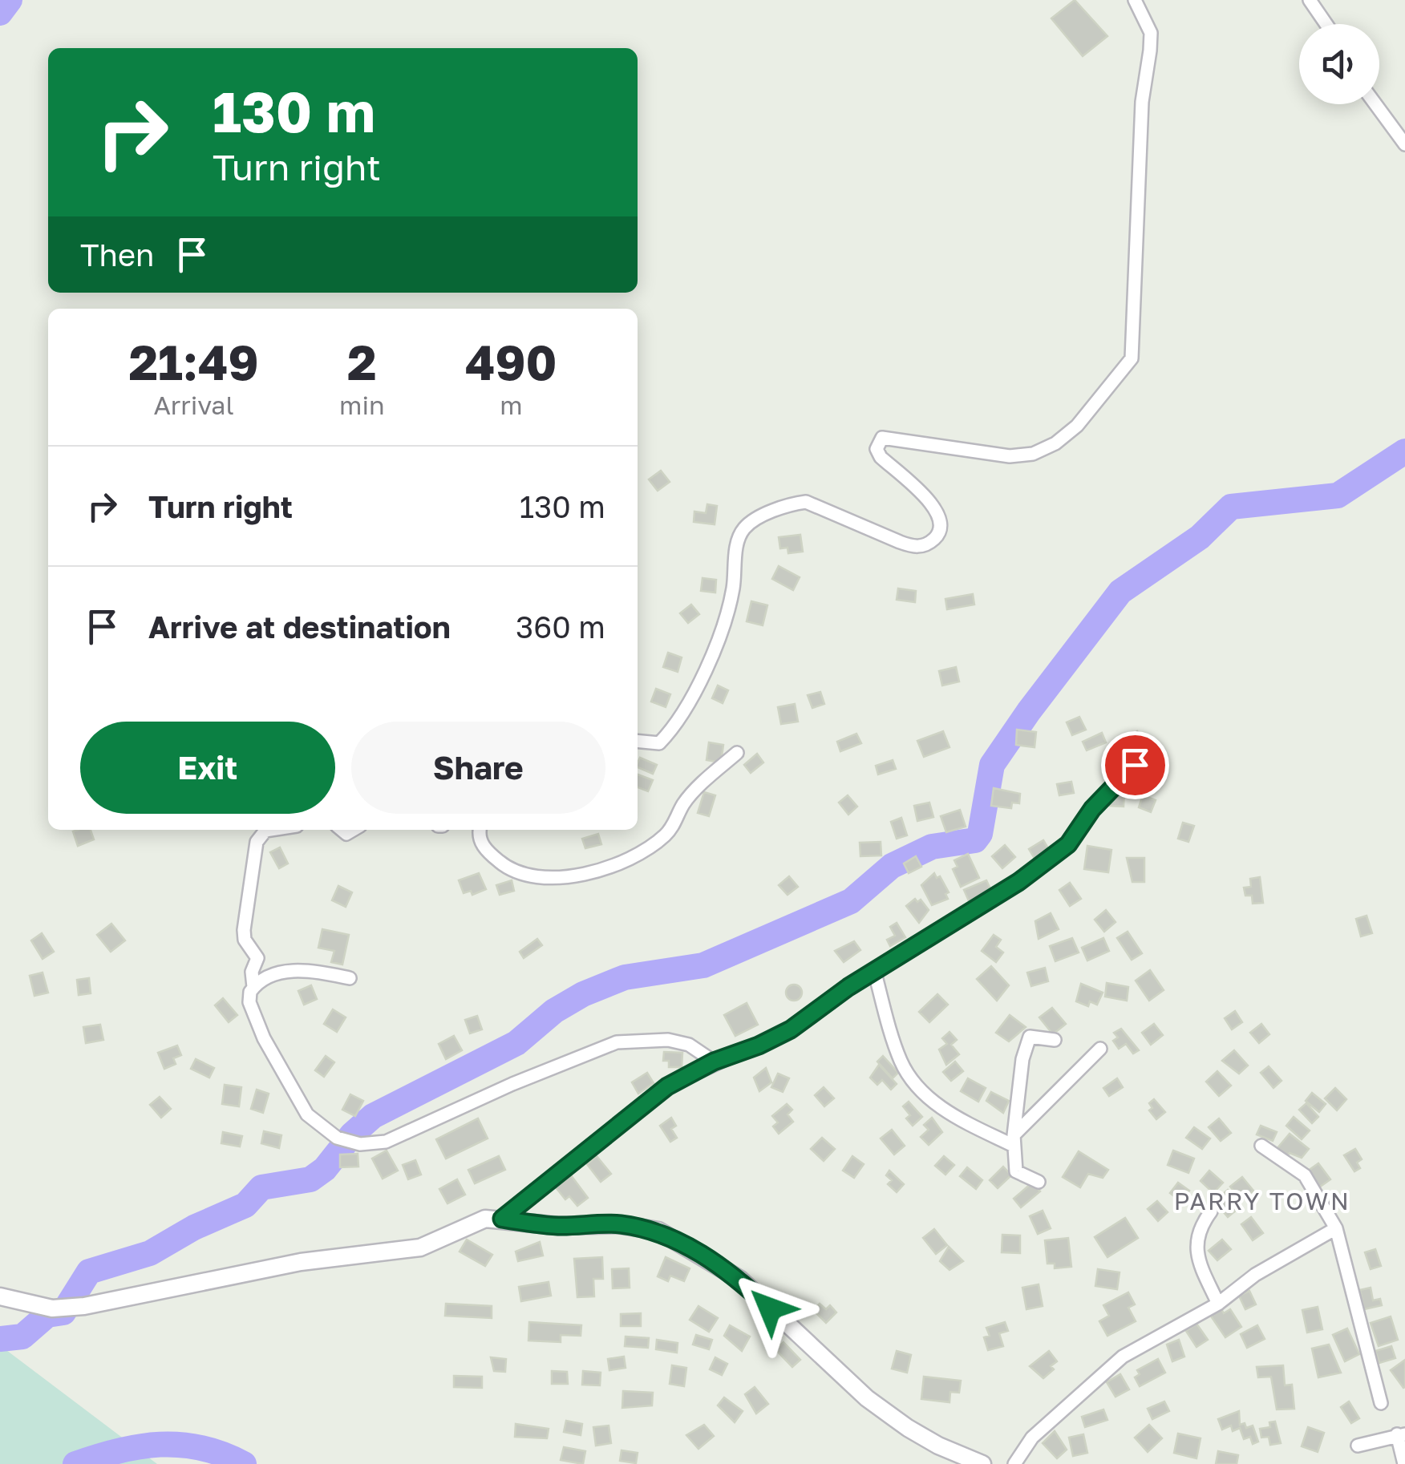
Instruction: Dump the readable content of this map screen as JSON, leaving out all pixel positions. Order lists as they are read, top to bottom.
{
  "districts": ["PARRY TOWN"],
  "page": {
    "turn": ["130 m", "Turn right"],
    "then": "Then",
    "eta": [
      "21:49",
      "Arrival",
      "2",
      "min",
      "490",
      "m"
    ],
    "list": [
      {
        "name": "Turn right",
        "value": "130 m"
      },
      {
        "name": "Arrive at destination",
        "value": "360 m"
      }
    ],
    "buttons": ["Exit", "Share"]
  }
}
